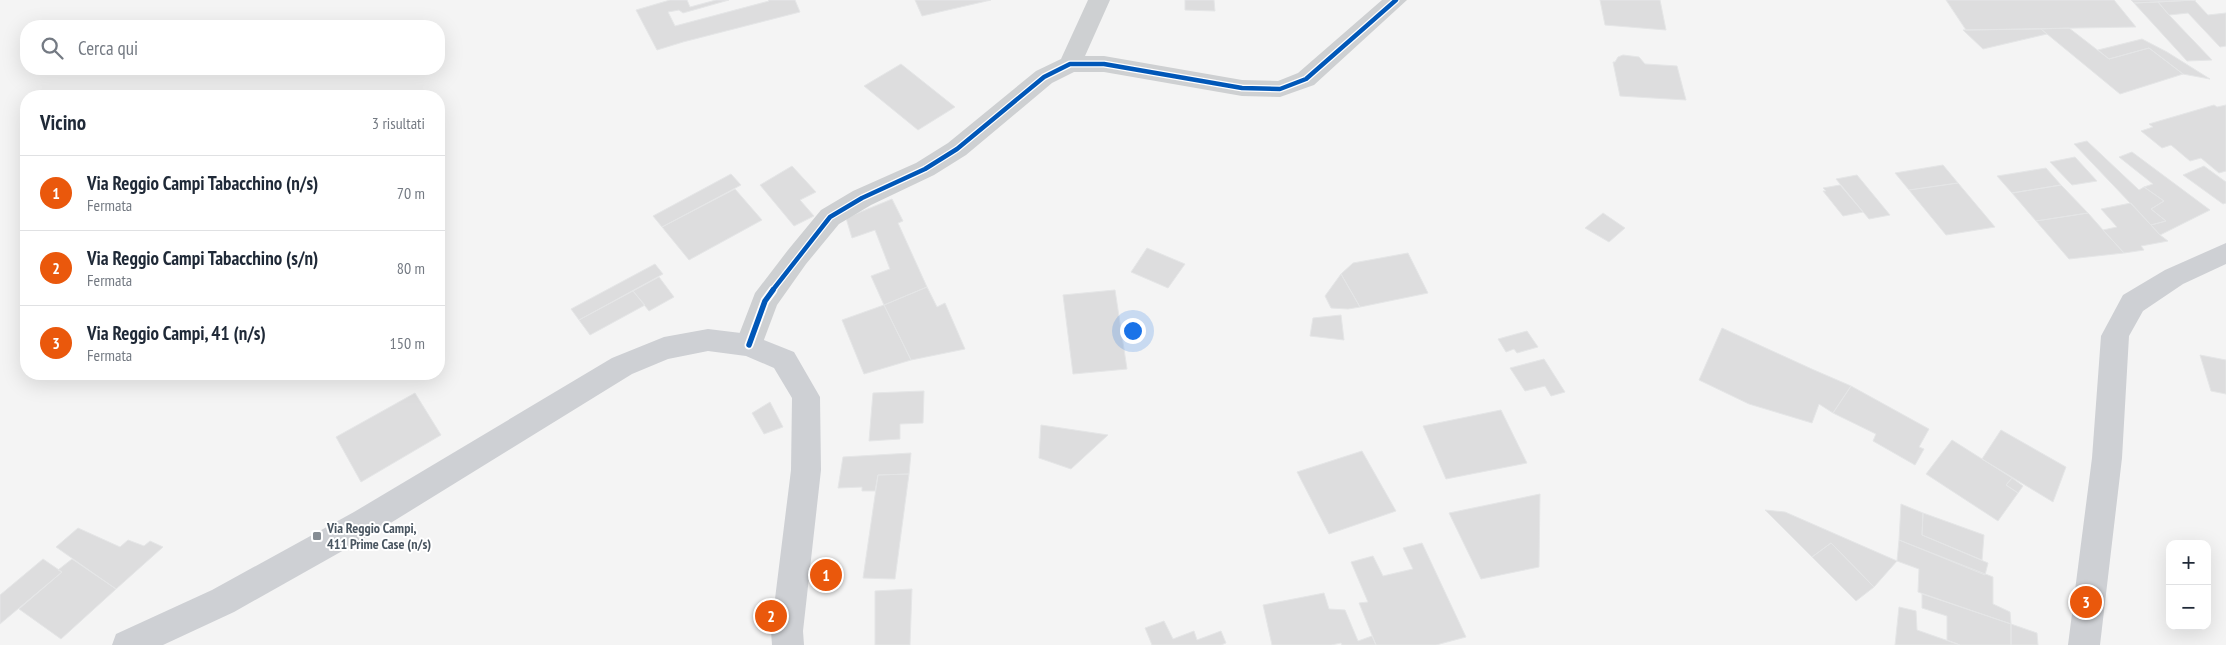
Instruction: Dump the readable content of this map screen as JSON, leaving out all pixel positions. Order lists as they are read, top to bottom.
{
  "places": {
    "transit": ["Via Reggio Campi, 411 Prime Case (n/s)"]
  },
  "page": {
    "search": "Cerca qui",
    "heading": ["Vicino", "3 risultati"],
    "list": [
      {
        "mark": "1",
        "name": "Via Reggio Campi Tabacchino (n/s)",
        "note": "Fermata",
        "value": "70 m"
      },
      {
        "mark": "2",
        "name": "Via Reggio Campi Tabacchino (s/n)",
        "note": "Fermata",
        "value": "80 m"
      },
      {
        "mark": "3",
        "name": "Via Reggio Campi, 41 (n/s)",
        "note": "Fermata",
        "value": "150 m"
      }
    ],
    "map_buttons": ["+", "−"],
    "pins": ["1", "3", "2"]
  }
}
